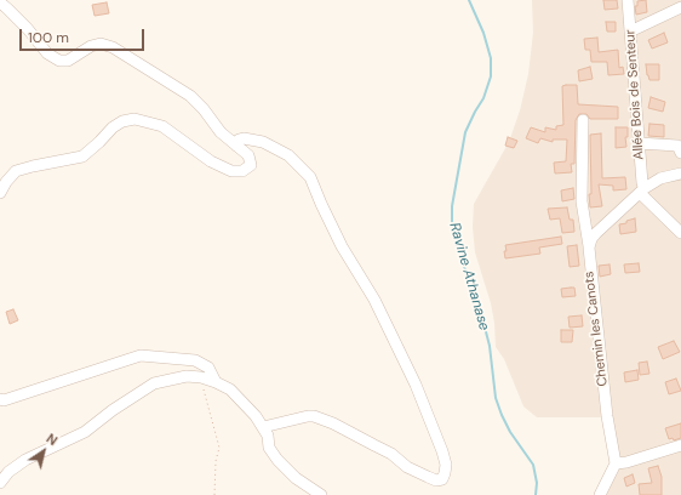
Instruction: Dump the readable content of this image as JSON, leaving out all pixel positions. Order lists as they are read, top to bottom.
{
  "streets": {
    "street": ["Allée Bois de Senteur", "Chemin les Canots"]
  },
  "water": ["Ravine Athanase"],
  "scale_bar": "100 m",
  "north": "top right"
}
